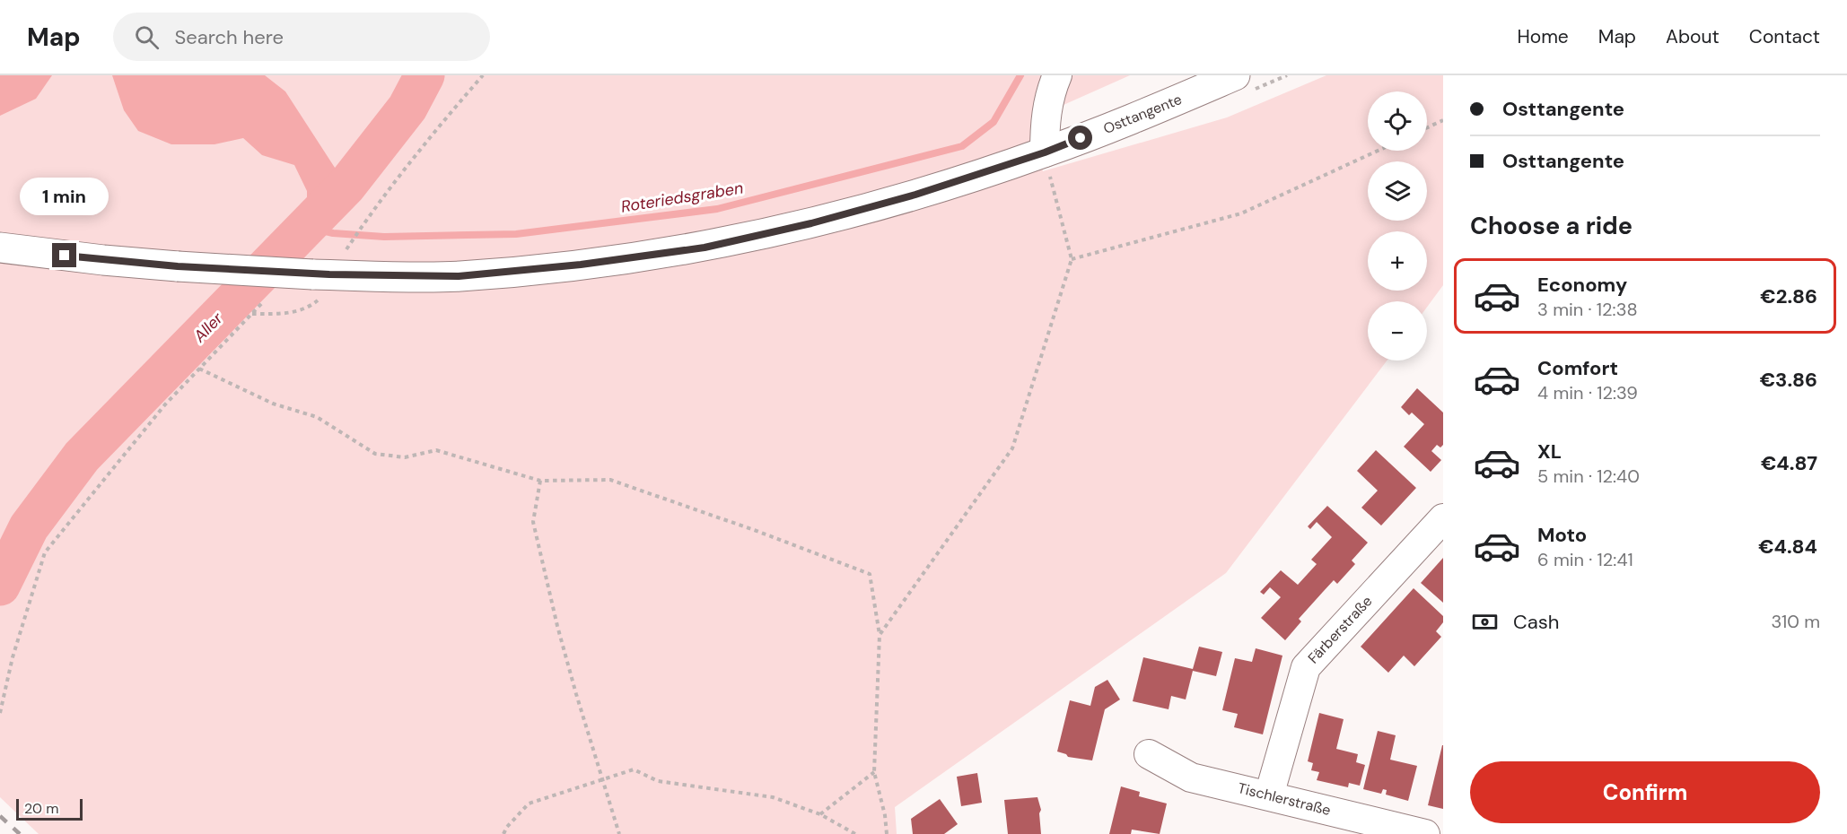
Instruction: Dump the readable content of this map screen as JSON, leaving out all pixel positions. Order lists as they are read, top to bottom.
{
  "streets": {
    "main road": ["Osttangente"],
    "street": ["Färberstraße", "Tischlerstraße"]
  },
  "crossings": [
    ["Färberstraße", "Tischlerstraße"]
  ],
  "water": ["Roteriedsgraben", "Aller"],
  "scale_bar": "20 m",
  "page": {
    "header": "Map",
    "search": "Search here",
    "nav": [
      "Home",
      "Map",
      "About",
      "Contact"
    ],
    "banner": ["Osttangente", "Osttangente"],
    "map_buttons": ["+", "−"],
    "bubble": "1 min",
    "heading": "Choose a ride",
    "list": [
      {
        "name": "Economy",
        "note": "3 min · 12:38",
        "value": "€2.86"
      },
      {
        "name": "Comfort",
        "note": "4 min · 12:39",
        "value": "€3.86"
      },
      {
        "name": "XL",
        "note": "5 min · 12:40",
        "value": "€4.87"
      },
      {
        "name": "Moto",
        "note": "6 min · 12:41",
        "value": "€4.84"
      }
    ],
    "pay": ["Cash", "310 m"],
    "buttons": "Confirm",
    "scale": "20 m"
  }
}
